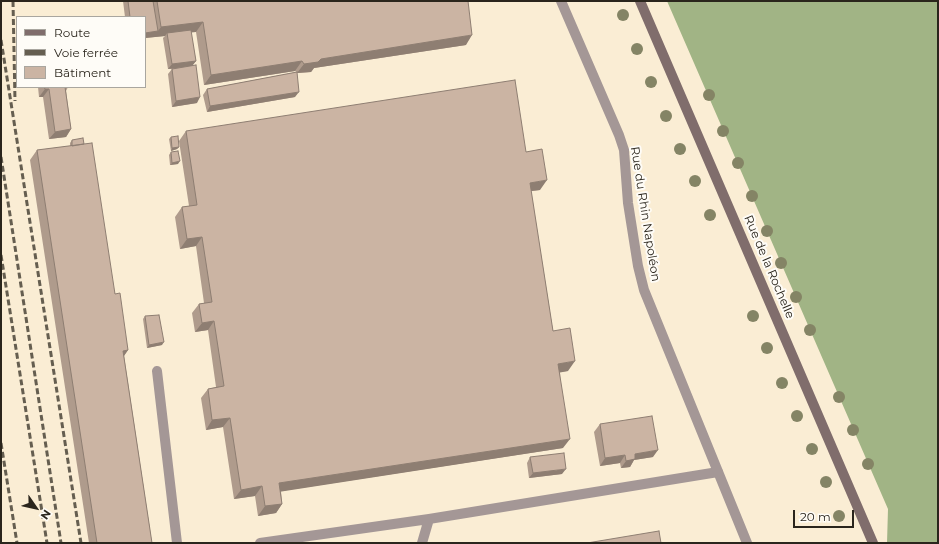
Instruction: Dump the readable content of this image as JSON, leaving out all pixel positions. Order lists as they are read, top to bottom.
{
  "streets": {
    "main road": ["Rue de la Rochelle"],
    "street": ["Rue du Rhin Napoléon"]
  },
  "legend": ["Route", "Voie ferrée", "Bâtiment"],
  "scale_bar": "20 m",
  "north": "bottom right"
}
